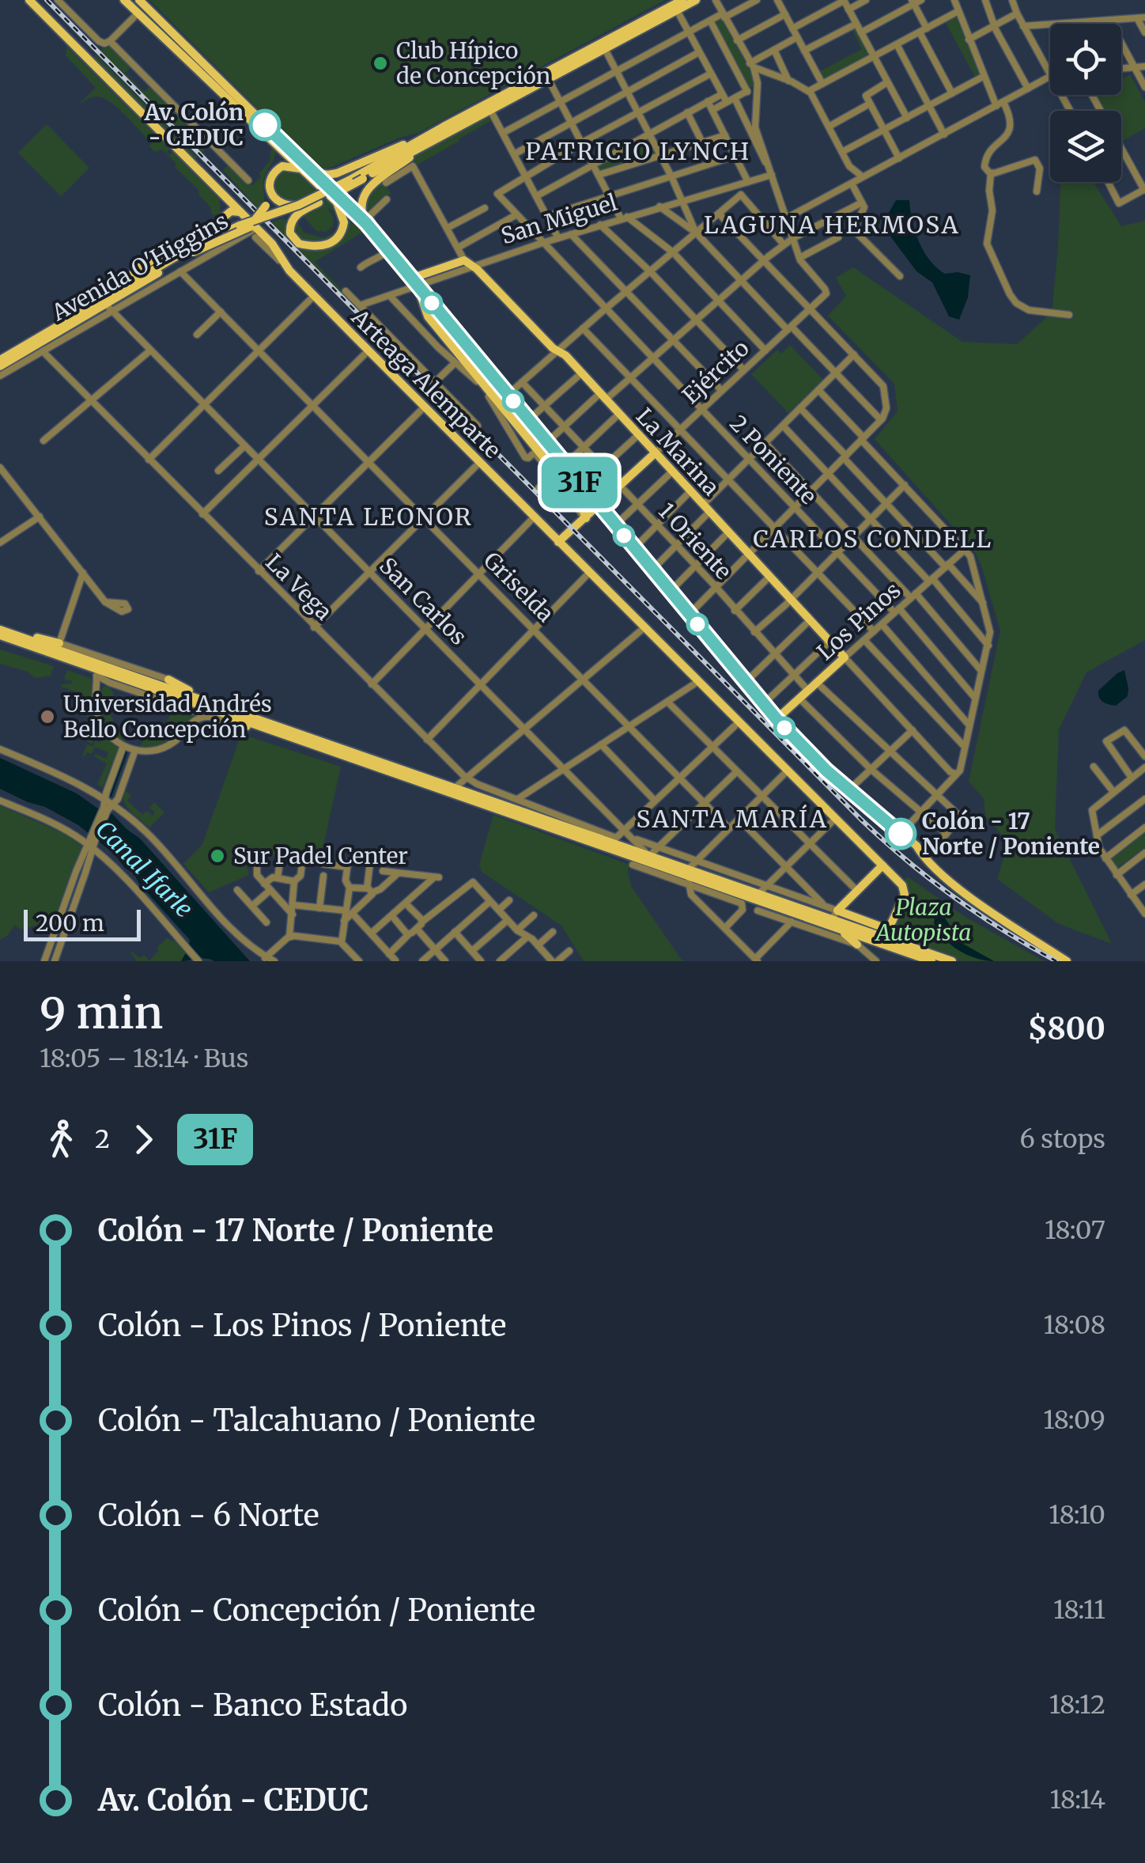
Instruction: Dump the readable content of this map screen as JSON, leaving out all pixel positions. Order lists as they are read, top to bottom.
{
  "streets": {
    "main road": [
      "San Miguel",
      "Avenida O'Higgins",
      "Ejército",
      "Arteaga Alemparte",
      "La Marina",
      "Los Pinos"
    ],
    "street": [
      "2 Poniente",
      "1 Oriente",
      "La Vega",
      "Griselda",
      "San Carlos"
    ]
  },
  "crossings": [
    ["San Miguel", "La Marina"],
    ["San Miguel", "2 Poniente"],
    ["Avenida O'Higgins", "Arteaga Alemparte"],
    ["Avenida O'Higgins", "La Vega"],
    ["Avenida O'Higgins", "Griselda"],
    ["Avenida O'Higgins", "San Carlos"],
    ["Ejército", "Arteaga Alemparte"],
    ["Ejército", "La Marina"],
    ["Ejército", "2 Poniente"],
    ["Ejército", "1 Oriente"],
    ["La Marina", "Los Pinos"],
    ["2 Poniente", "Los Pinos"],
    ["1 Oriente", "Los Pinos"]
  ],
  "districts": [
    "PATRICIO LYNCH",
    "LAGUNA HERMOSA",
    "SANTA LEONOR",
    "CARLOS CONDELL",
    "SANTA MARÍA"
  ],
  "water": ["Canal Ifarle"],
  "parks": ["Plaza Autopista"],
  "places": [
    "Club Hípico de Concepción",
    "Av. Colón - CEDUC",
    "Universidad Andrés Bello Concepción",
    "Colón - 17 Norte / Poniente",
    "Sur Padel Center"
  ],
  "lines": ["bus line 31F"],
  "scale_bar": "200 m",
  "page": {
    "on_map": "31F",
    "scale": "200 m",
    "heading": ["9 min", "18:05 – 18:14 · Bus", "$800"],
    "legs": ["2", "31F", "6 stops"],
    "list": [
      {
        "name": "Colón - 17 Norte / Poniente",
        "value": "18:07"
      },
      {
        "name": "Colón - Los Pinos / Poniente",
        "value": "18:08"
      },
      {
        "name": "Colón - Talcahuano / Poniente",
        "value": "18:09"
      },
      {
        "name": "Colón - 6 Norte",
        "value": "18:10"
      },
      {
        "name": "Colón - Concepción / Poniente",
        "value": "18:11"
      },
      {
        "name": "Colón - Banco Estado",
        "value": "18:12"
      },
      {
        "name": "Av. Colón - CEDUC",
        "value": "18:14"
      }
    ]
  }
}
